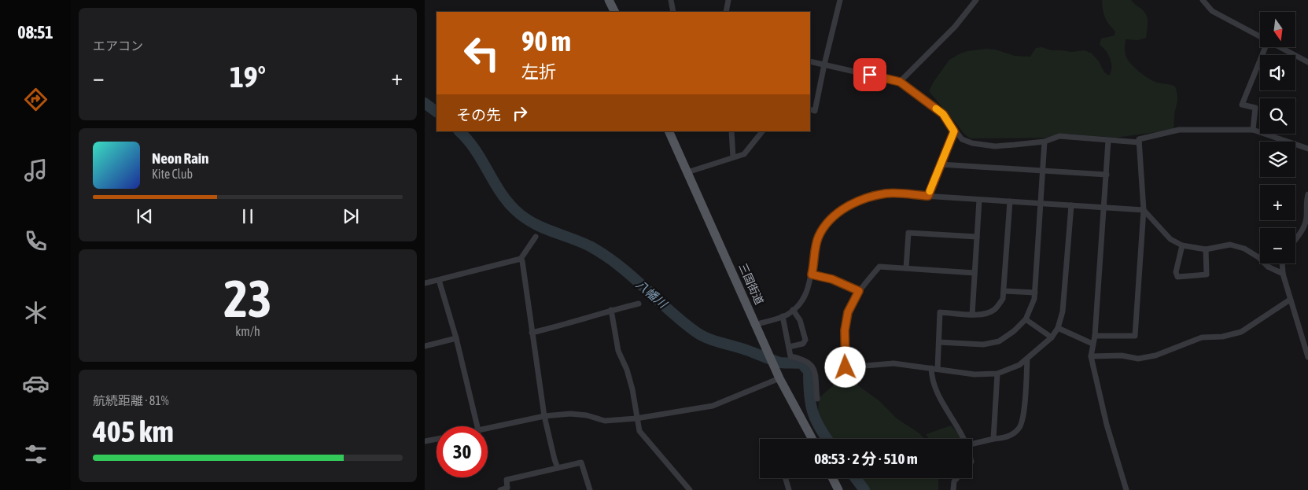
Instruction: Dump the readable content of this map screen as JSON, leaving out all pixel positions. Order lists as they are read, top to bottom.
{
  "streets": {
    "main road": ["三国街道"]
  },
  "water": ["八幡川"],
  "north": "bottom",
  "page": {
    "tabs": "08:51",
    "tile": [
      "エアコン",
      ["23", "km/h"],
      ["航続距離 · 81%", "405 km"]
    ],
    "map_buttons": ["+", "−"],
    "turn": ["90 m", "左折"],
    "heat": ["−", "19°", "+"],
    "then": "その先",
    "song": ["Neon Rain", "Kite Club"],
    "limit": "30",
    "trip": "08:53 · 2 分 · 510 m"
  }
}
